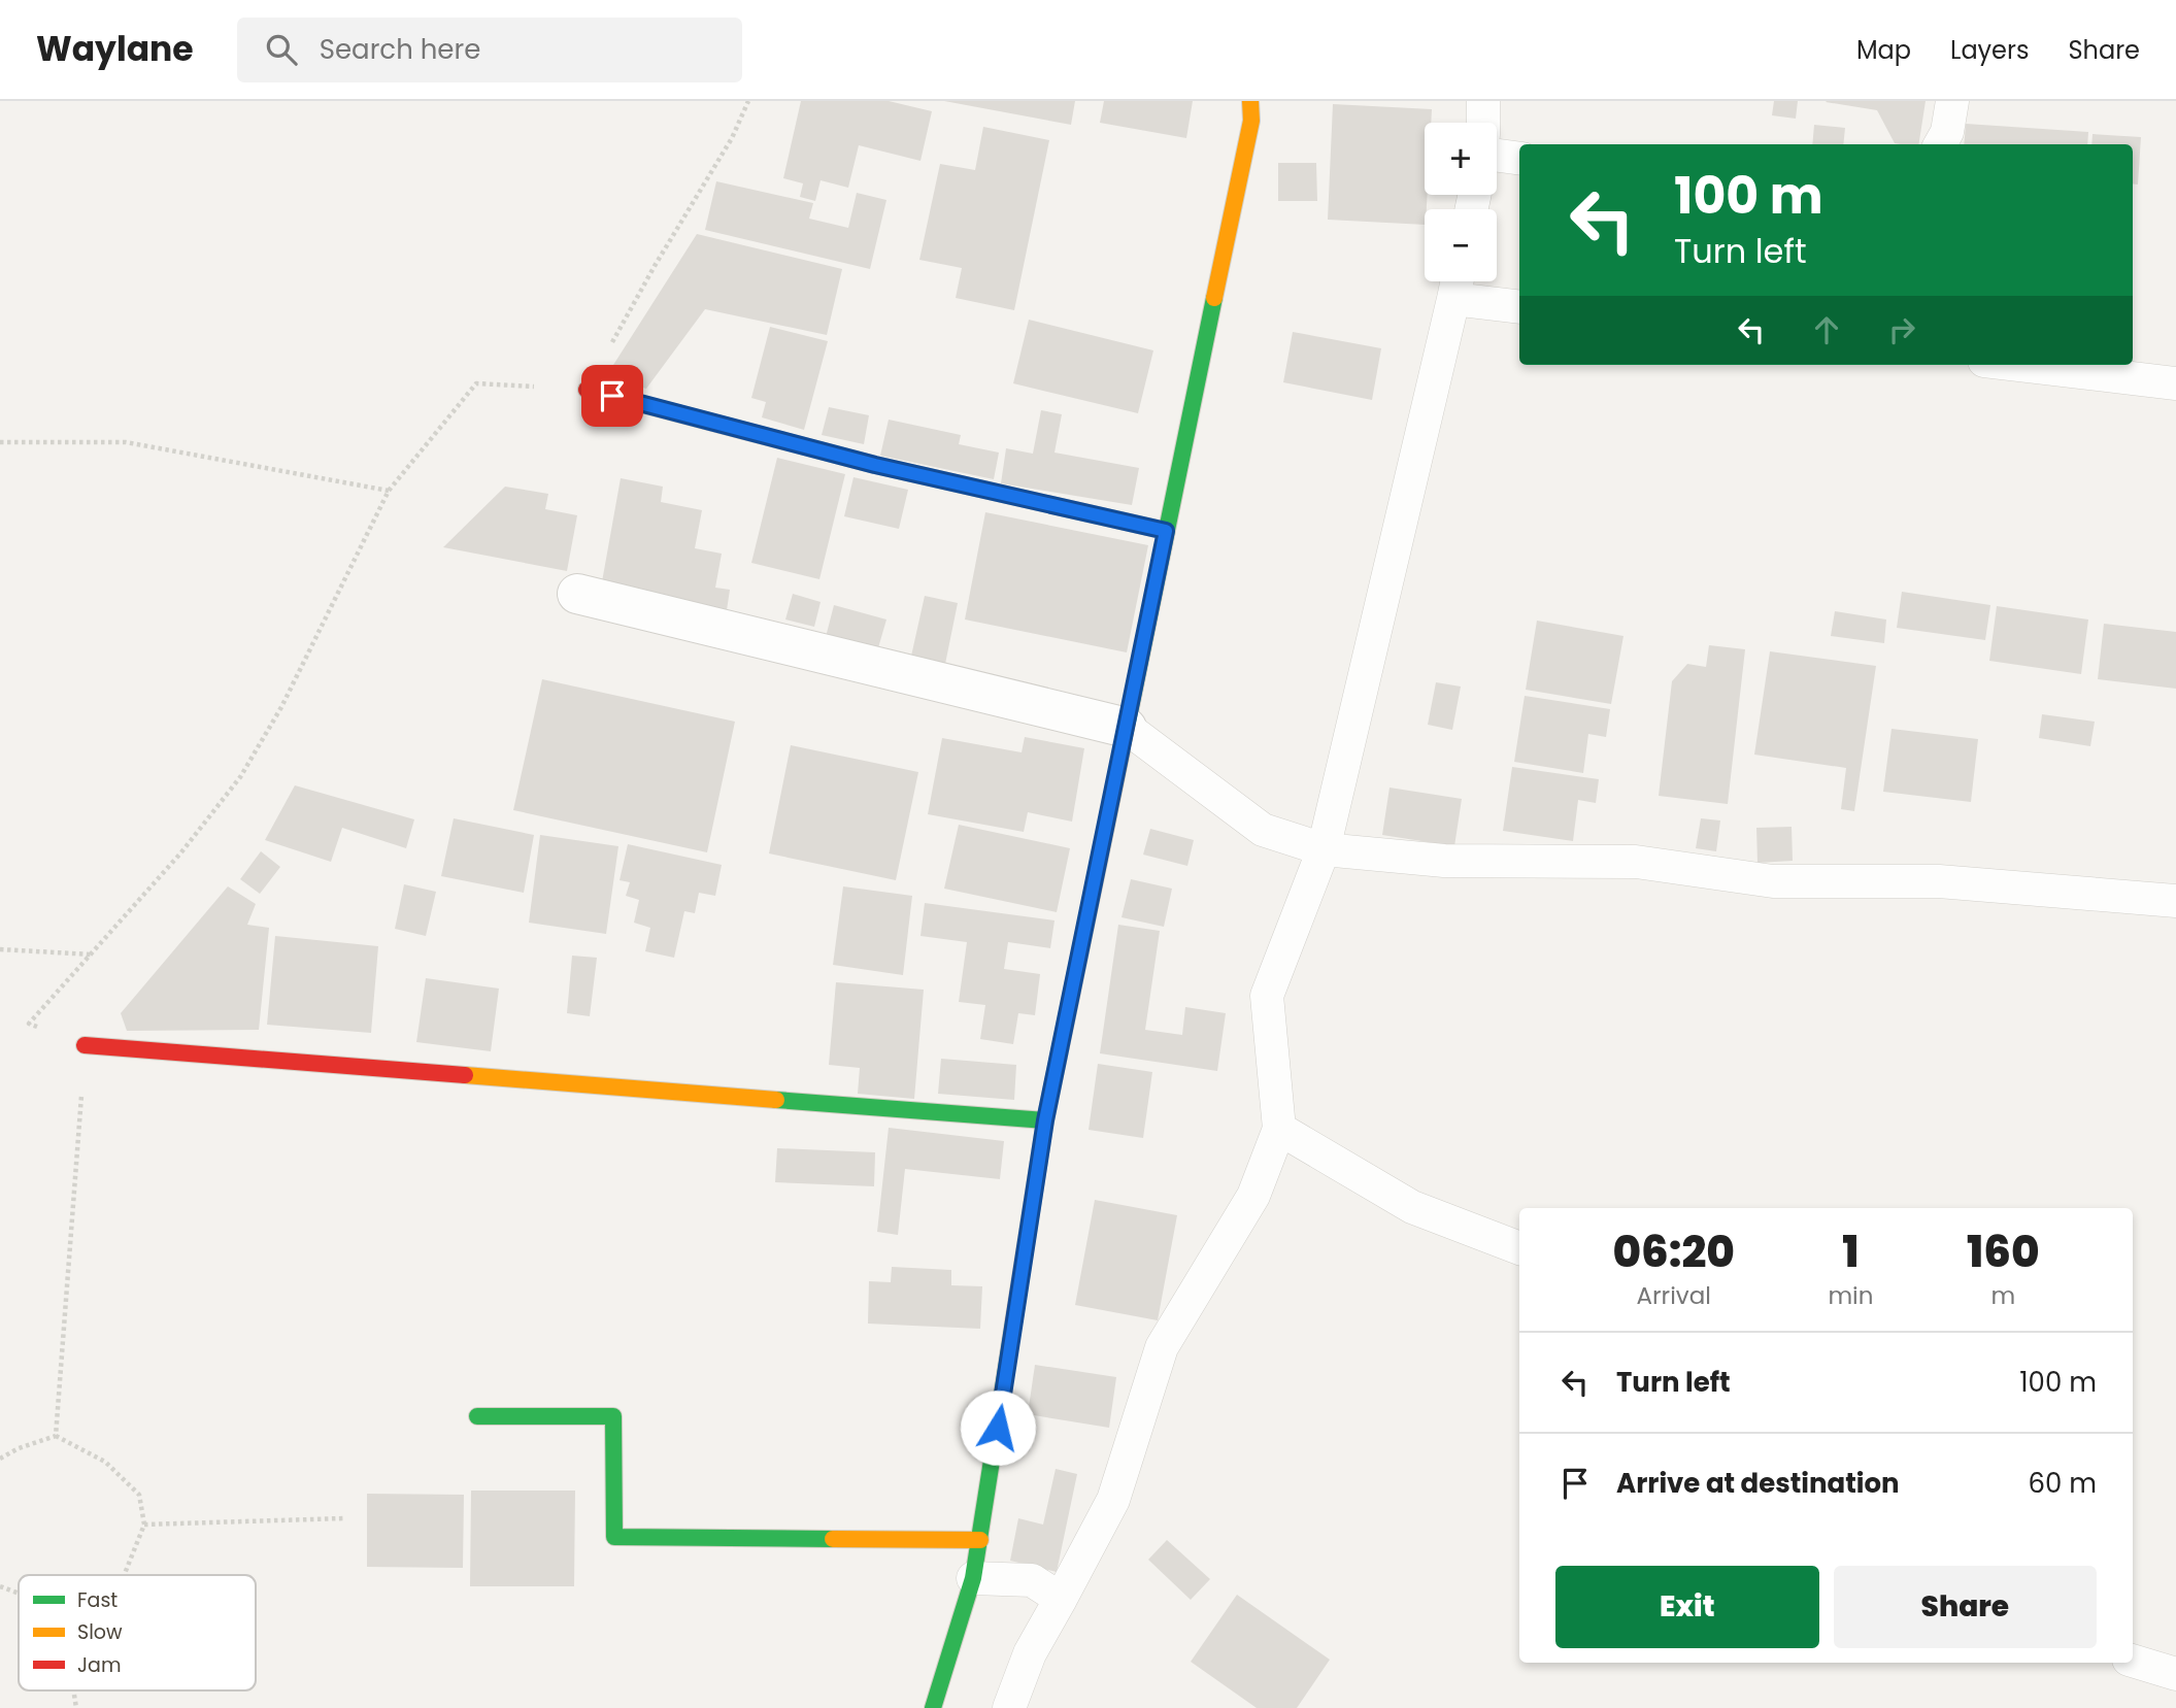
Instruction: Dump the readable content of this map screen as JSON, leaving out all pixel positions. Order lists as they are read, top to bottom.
{
  "legend": ["Fast", "Slow", "Jam"],
  "page": {
    "header": "Waylane",
    "search": "Search here",
    "nav": ["Map", "Layers", "Share"],
    "map_buttons": ["+", "−"],
    "turn": ["100 m", "Turn left"],
    "eta": [
      "06:20",
      "Arrival",
      "1",
      "min",
      "160",
      "m"
    ],
    "list": [
      {
        "name": "Turn left",
        "value": "100 m"
      },
      {
        "name": "Arrive at destination",
        "value": "60 m"
      }
    ],
    "buttons": ["Exit", "Share"]
  }
}
